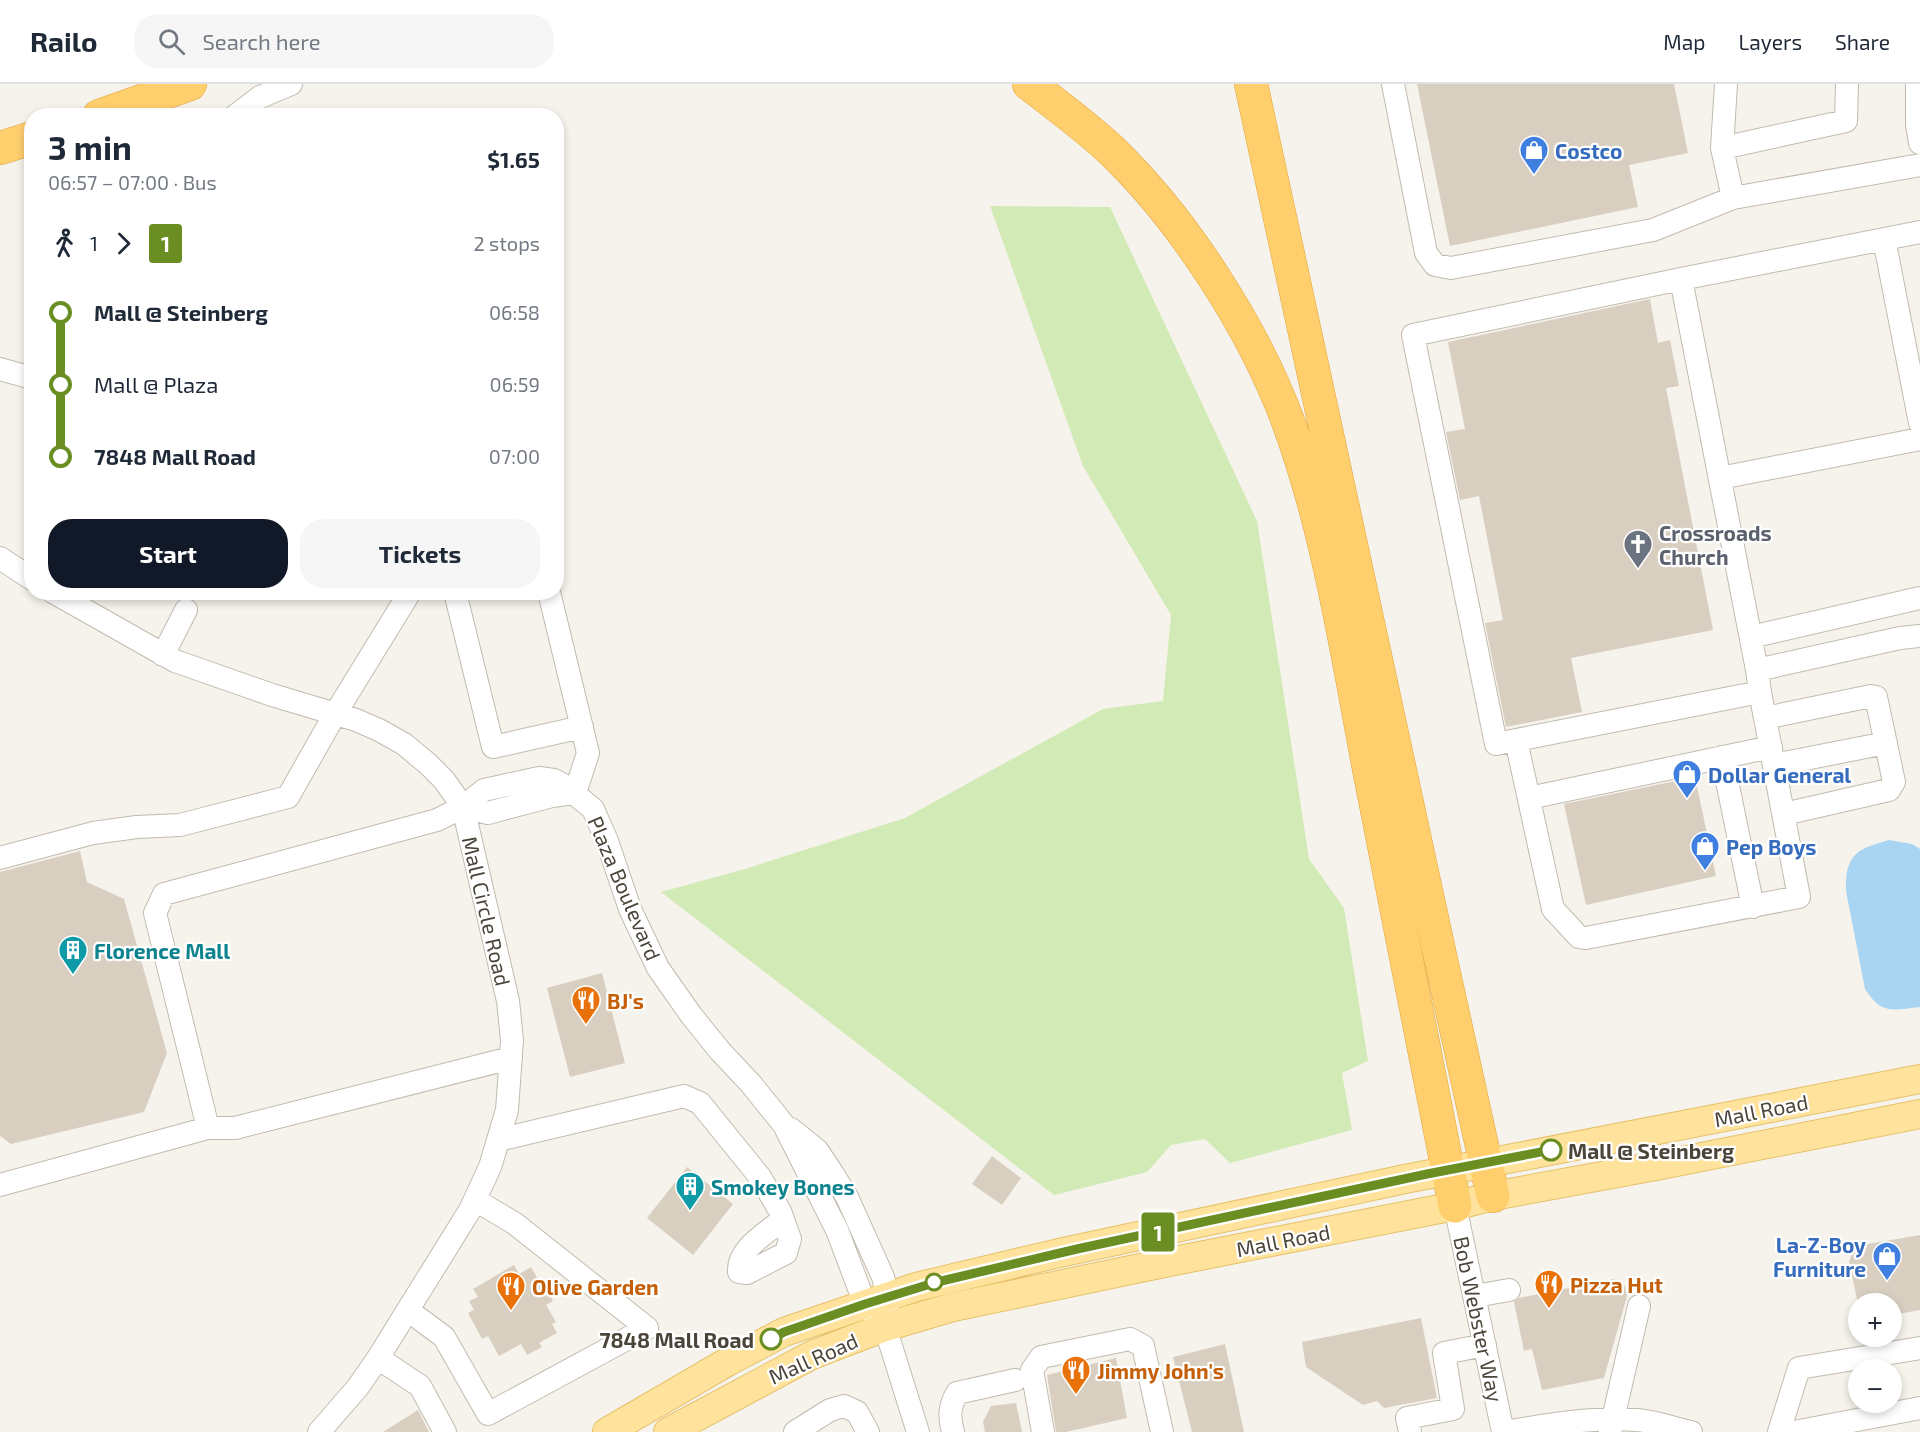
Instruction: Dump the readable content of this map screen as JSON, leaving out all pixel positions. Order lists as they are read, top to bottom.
{
  "streets": {
    "main road": ["Mall Road"],
    "street": ["Plaza Boulevard", "Mall Circle Road", "Bob Webster Way"]
  },
  "crossings": [
    ["Plaza Boulevard", "Mall Circle Road"],
    ["Plaza Boulevard", "Mall Road"],
    ["Mall Road", "Bob Webster Way"]
  ],
  "places": {
    "shop": [
      "Costco",
      "Dollar General",
      "Pep Boys",
      "La-Z-Boy Furniture"
    ],
    "church": ["Crossroads Church"],
    "building": ["Florence Mall", "Smokey Bones"],
    "restaurant": [
      "BJ's",
      "Pizza Hut",
      "Olive Garden",
      "Jimmy John's"
    ],
    "other": ["Mall @ Steinberg", "7848 Mall Road"]
  },
  "lines": ["bus line 1"],
  "page": {
    "header": "Railo",
    "search": "Search here",
    "nav": ["Map", "Layers", "Share"],
    "on_map": "1",
    "heading": ["3 min", "06:57 – 07:00 · Bus", "$1.65"],
    "legs": ["1", "1", "2 stops"],
    "list": [
      {
        "name": "Mall @ Steinberg",
        "value": "06:58"
      },
      {
        "name": "Mall @ Plaza",
        "value": "06:59"
      },
      {
        "name": "7848 Mall Road",
        "value": "07:00"
      }
    ],
    "buttons": ["Start", "Tickets"],
    "map_buttons": ["+", "−"]
  }
}
